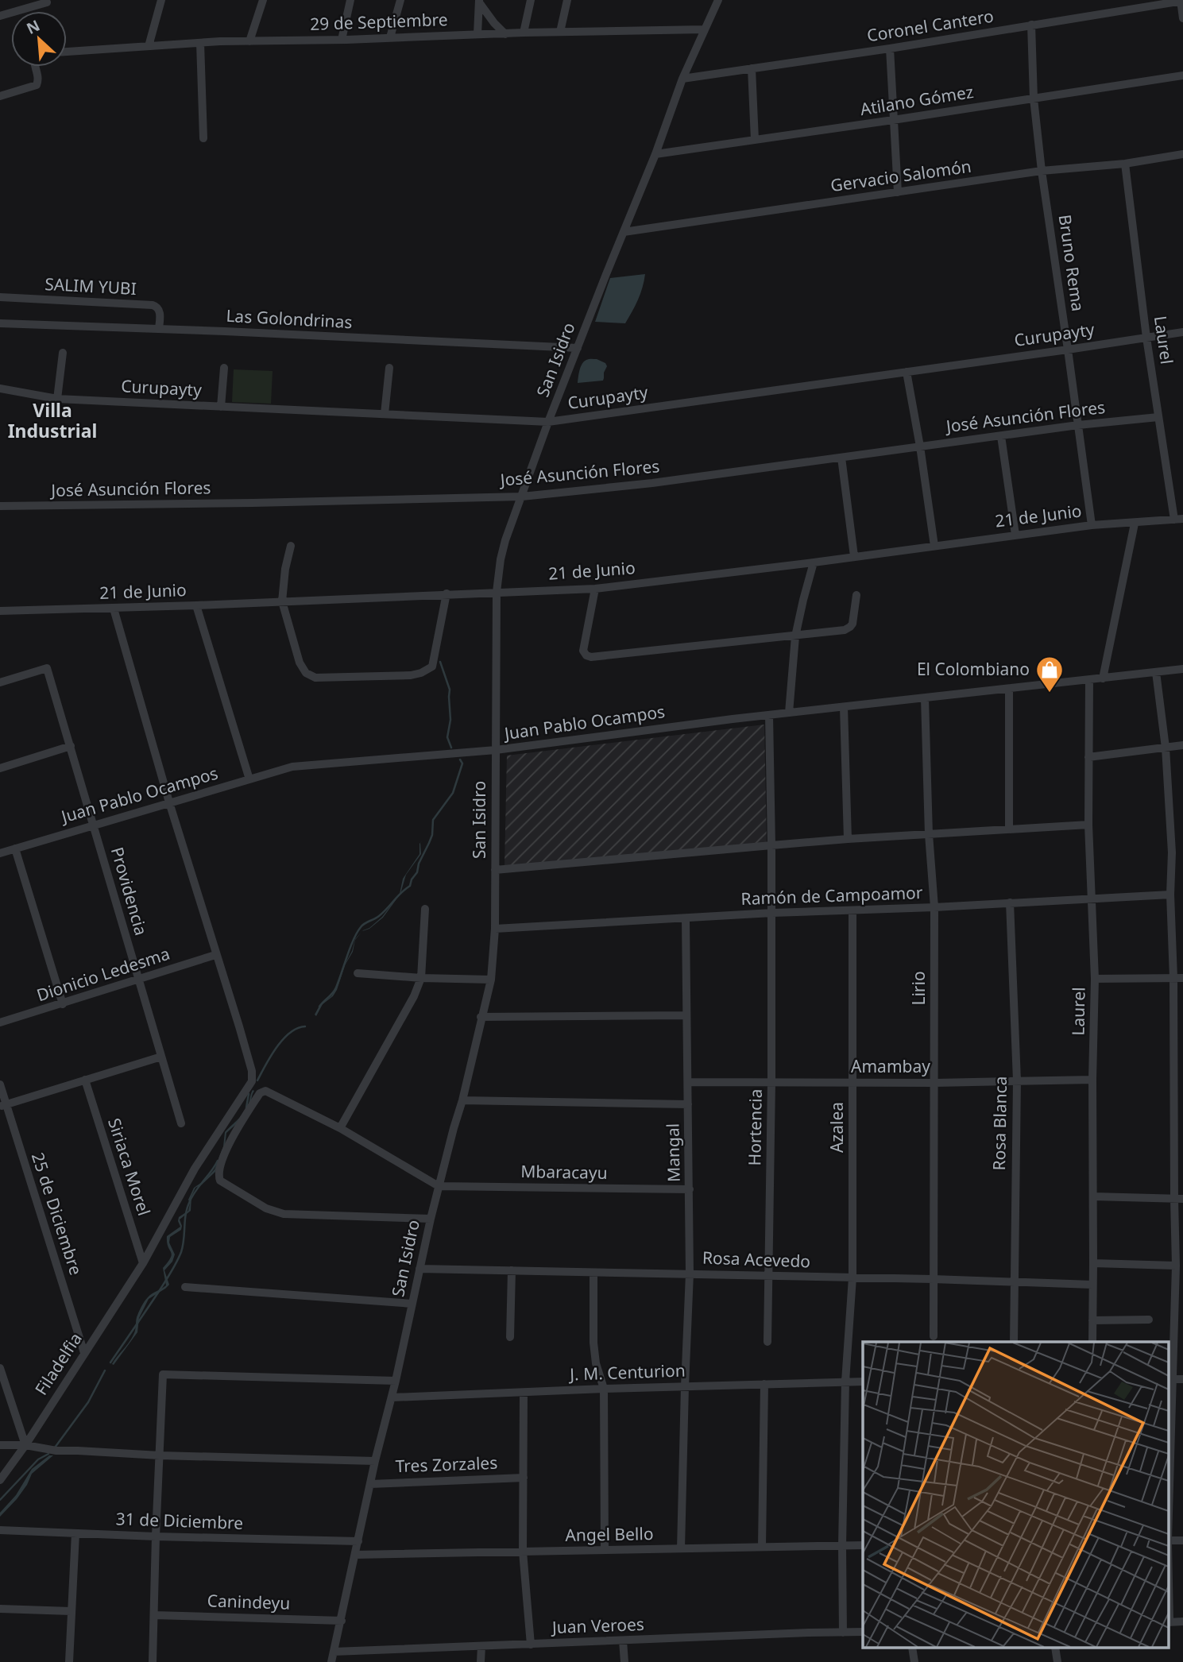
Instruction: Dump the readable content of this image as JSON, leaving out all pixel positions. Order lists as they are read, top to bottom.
{
  "streets": {
    "street": [
      "29 de Septiembre",
      "Coronel Cantero",
      "Atilano Gómez",
      "Gervacio Salomón",
      "Bruno Rema",
      "SALIM YUBI",
      "Las Golondrinas",
      "Curupayty",
      "Laurel",
      "San Isidro",
      "José Asunción Flores",
      "21 de Junio",
      "Juan Pablo Ocampos",
      "Providencia",
      "Ramón de Campoamor",
      "Dionicio Ledesma",
      "Lirio",
      "Amambay",
      "Rosa Blanca",
      "Hortencia",
      "Azalea",
      "Mangal",
      "Siriaca Morel",
      "Mbaracayu",
      "25 de Diciembre",
      "Rosa Acevedo",
      "Filadelfia",
      "J. M. Centurion",
      "Tres Zorzales",
      "31 de Diciembre",
      "Angel Bello",
      "Canindeyu",
      "Juan Veroes"
    ]
  },
  "crossings": [
    ["29 de Septiembre", "San Isidro"],
    ["Coronel Cantero", "Bruno Rema"],
    ["Coronel Cantero", "San Isidro"],
    ["Atilano Gómez", "Bruno Rema"],
    ["Atilano Gómez", "San Isidro"],
    ["Gervacio Salomón", "Bruno Rema"],
    ["Gervacio Salomón", "Laurel"],
    ["Gervacio Salomón", "San Isidro"],
    ["Bruno Rema", "Curupayty"],
    ["Bruno Rema", "José Asunción Flores"],
    ["Bruno Rema", "21 de Junio"],
    ["SALIM YUBI", "Las Golondrinas"],
    ["Las Golondrinas", "San Isidro"],
    ["Curupayty", "Laurel"],
    ["Curupayty", "San Isidro"],
    ["Laurel", "José Asunción Flores"],
    ["Laurel", "21 de Junio"],
    ["Laurel", "Juan Pablo Ocampos"],
    ["Laurel", "Ramón de Campoamor"],
    ["Laurel", "Amambay"],
    ["Laurel", "Rosa Acevedo"],
    ["San Isidro", "José Asunción Flores"],
    ["San Isidro", "21 de Junio"],
    ["San Isidro", "Juan Pablo Ocampos"],
    ["San Isidro", "Ramón de Campoamor"],
    ["San Isidro", "Mbaracayu"],
    ["San Isidro", "Rosa Acevedo"],
    ["San Isidro", "J. M. Centurion"],
    ["San Isidro", "Tres Zorzales"],
    ["San Isidro", "31 de Diciembre"],
    ["San Isidro", "Angel Bello"],
    ["San Isidro", "Canindeyu"],
    ["San Isidro", "Juan Veroes"],
    ["21 de Junio", "Filadelfia"],
    ["Juan Pablo Ocampos", "Providencia"],
    ["Juan Pablo Ocampos", "Lirio"],
    ["Juan Pablo Ocampos", "Hortencia"],
    ["Juan Pablo Ocampos", "Filadelfia"],
    ["Providencia", "Dionicio Ledesma"],
    ["Ramón de Campoamor", "Lirio"],
    ["Ramón de Campoamor", "Rosa Blanca"],
    ["Ramón de Campoamor", "Hortencia"],
    ["Ramón de Campoamor", "Azalea"],
    ["Ramón de Campoamor", "Mangal"],
    ["Dionicio Ledesma", "Filadelfia"],
    ["Lirio", "Amambay"],
    ["Lirio", "Rosa Acevedo"],
    ["Amambay", "Rosa Blanca"],
    ["Amambay", "Hortencia"],
    ["Amambay", "Azalea"],
    ["Amambay", "Mangal"],
    ["Rosa Blanca", "Rosa Acevedo"],
    ["Hortencia", "Rosa Acevedo"],
    ["Azalea", "Rosa Acevedo"],
    ["Azalea", "J. M. Centurion"],
    ["Azalea", "Angel Bello"],
    ["Azalea", "Juan Veroes"],
    ["Mangal", "Mbaracayu"],
    ["Mangal", "Rosa Acevedo"],
    ["Mangal", "J. M. Centurion"],
    ["Mangal", "Angel Bello"],
    ["Siriaca Morel", "Filadelfia"],
    ["25 de Diciembre", "Filadelfia"]
  ],
  "districts": ["Villa Industrial"],
  "places": {
    "shop": ["El Colombiano"]
  },
  "north": "top left"
}
